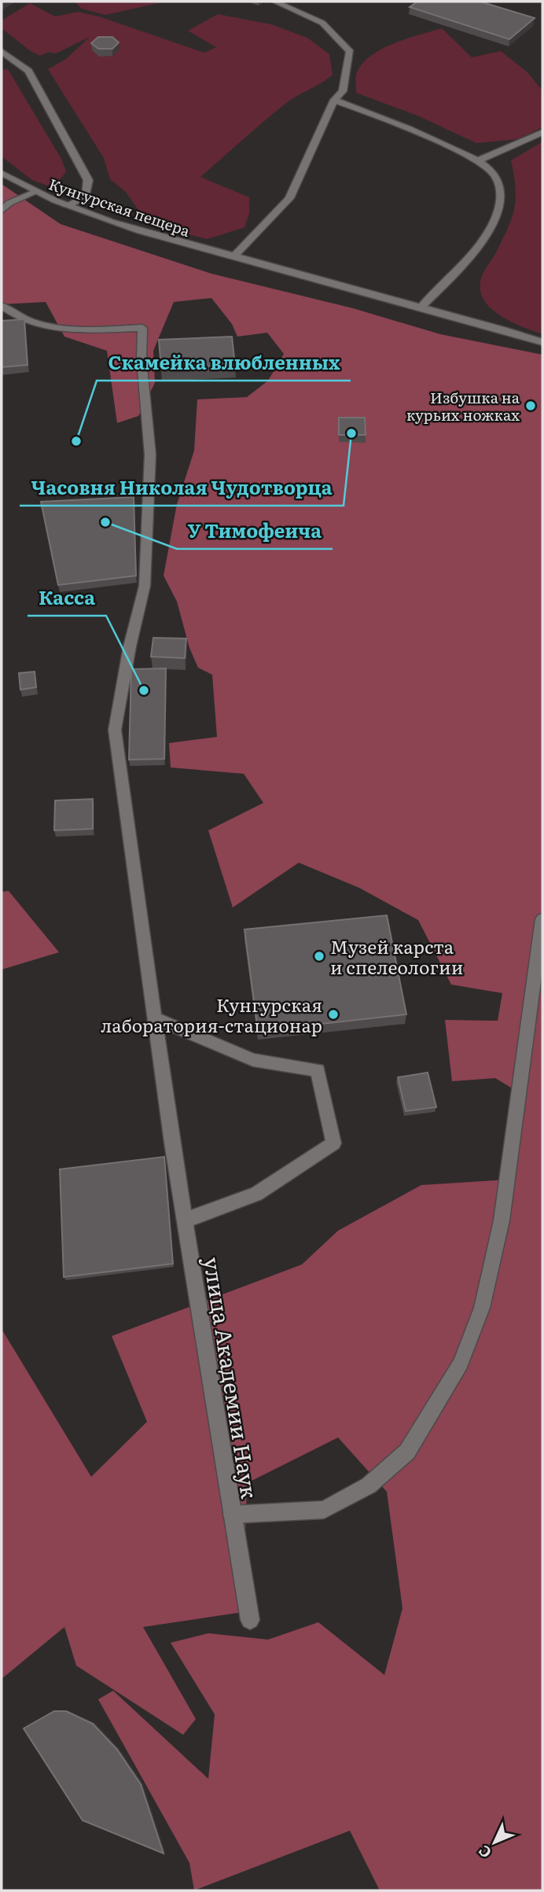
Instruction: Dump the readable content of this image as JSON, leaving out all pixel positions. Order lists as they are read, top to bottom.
{
  "streets": {
    "street": ["Кунгурская пещера", "улица Академии Наук"]
  },
  "places": [
    "Избушка на курьих ножках",
    "Часовня Николая Чудотворца",
    "Скамейка влюбленных",
    "У Тимофеича",
    "Касса",
    "Музей карста и спелеологии",
    "Кунгурская лаборатория-стационар"
  ],
  "north": "bottom left"
}
